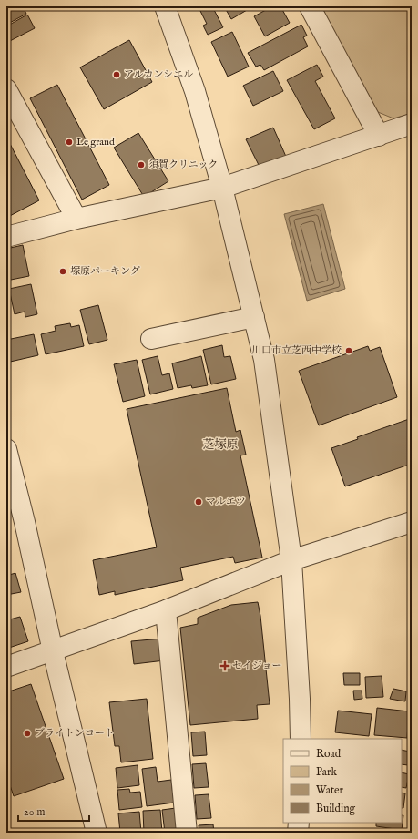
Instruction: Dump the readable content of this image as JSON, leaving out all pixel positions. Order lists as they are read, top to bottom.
{
  "districts": ["芝塚原"],
  "places": {
    "other": [
      "アルカンシエル",
      "Le grand",
      "須賀クリニック",
      "塚原パーキング",
      "川口市立芝西中学校",
      "マルエツ",
      "ブライトンコート"
    ],
    "health": ["セイジョー"]
  },
  "legend": [
    "Road",
    "Park",
    "Water",
    "Building"
  ],
  "scale_bar": "20 m"
}
